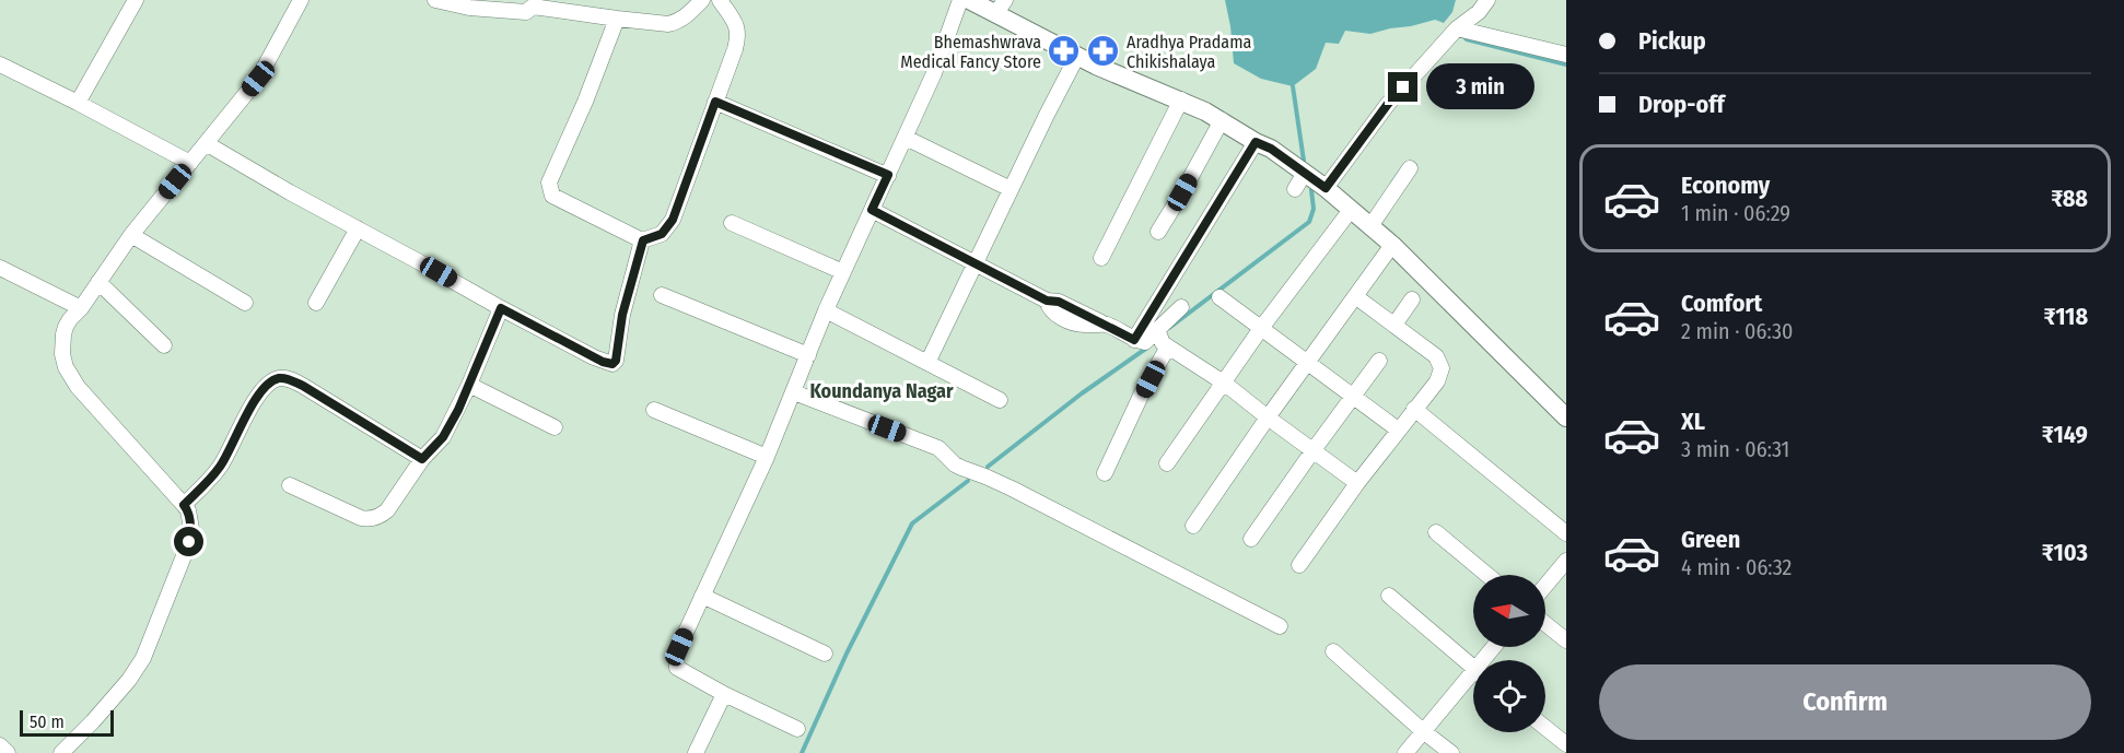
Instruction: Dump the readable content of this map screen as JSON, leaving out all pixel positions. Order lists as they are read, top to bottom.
{
  "districts": ["Koundanya Nagar"],
  "places": {
    "pharmacy": ["Bhemashwrava Medical Fancy Store", "Aradhya Pradama Chikishalaya"]
  },
  "scale_bar": "50 m",
  "north": "left",
  "page": {
    "banner": ["Pickup", "Drop-off"],
    "bubble": "3 min",
    "list": [
      {
        "name": "Economy",
        "note": "1 min · 06:29",
        "value": "₹88"
      },
      {
        "name": "Comfort",
        "note": "2 min · 06:30",
        "value": "₹118"
      },
      {
        "name": "XL",
        "note": "3 min · 06:31",
        "value": "₹149"
      },
      {
        "name": "Green",
        "note": "4 min · 06:32",
        "value": "₹103"
      }
    ],
    "buttons": "Confirm",
    "scale": "50 m"
  }
}
